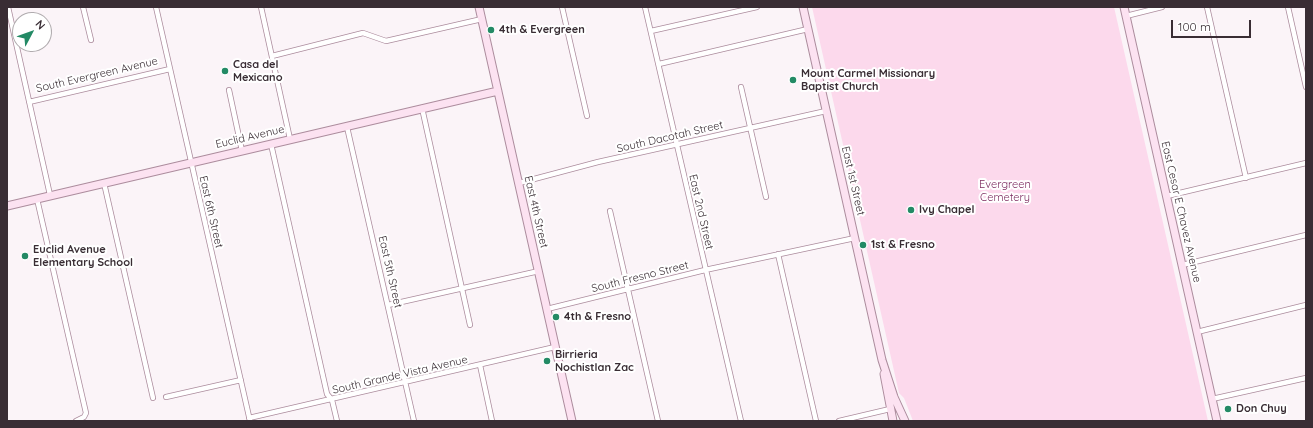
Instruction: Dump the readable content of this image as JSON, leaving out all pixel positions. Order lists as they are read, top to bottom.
{
  "streets": {
    "street": [
      "South Evergreen Avenue",
      "Euclid Avenue",
      "South Dacotah Street",
      "East 1st Street",
      "East 6th Street",
      "East 4th Street",
      "East 2nd Street",
      "East Cesar E Chavez Avenue",
      "East 5th Street",
      "South Fresno Street",
      "South Grande Vista Avenue"
    ]
  },
  "crossings": [
    ["South Evergreen Avenue", "East 6th Street"],
    ["Euclid Avenue", "East 6th Street"],
    ["Euclid Avenue", "East 4th Street"],
    ["Euclid Avenue", "East 5th Street"],
    ["South Dacotah Street", "East 1st Street"],
    ["South Dacotah Street", "East 4th Street"],
    ["South Dacotah Street", "East 2nd Street"],
    ["East 1st Street", "South Fresno Street"],
    ["East 6th Street", "South Grande Vista Avenue"],
    ["East 4th Street", "South Fresno Street"],
    ["East 4th Street", "South Grande Vista Avenue"],
    ["East 2nd Street", "South Fresno Street"],
    ["East 5th Street", "South Grande Vista Avenue"]
  ],
  "parks": ["Evergreen Cemetery"],
  "places": [
    "4th & Evergreen",
    "Casa del Mexicano",
    "Mount Carmel Missionary Baptist Church",
    "Ivy Chapel",
    "1st & Fresno",
    "Euclid Avenue Elementary School",
    "4th & Fresno",
    "Birrieria Nochistlan Zac",
    "Don Chuy"
  ],
  "scale_bar": "100 m",
  "north": "top right"
}
